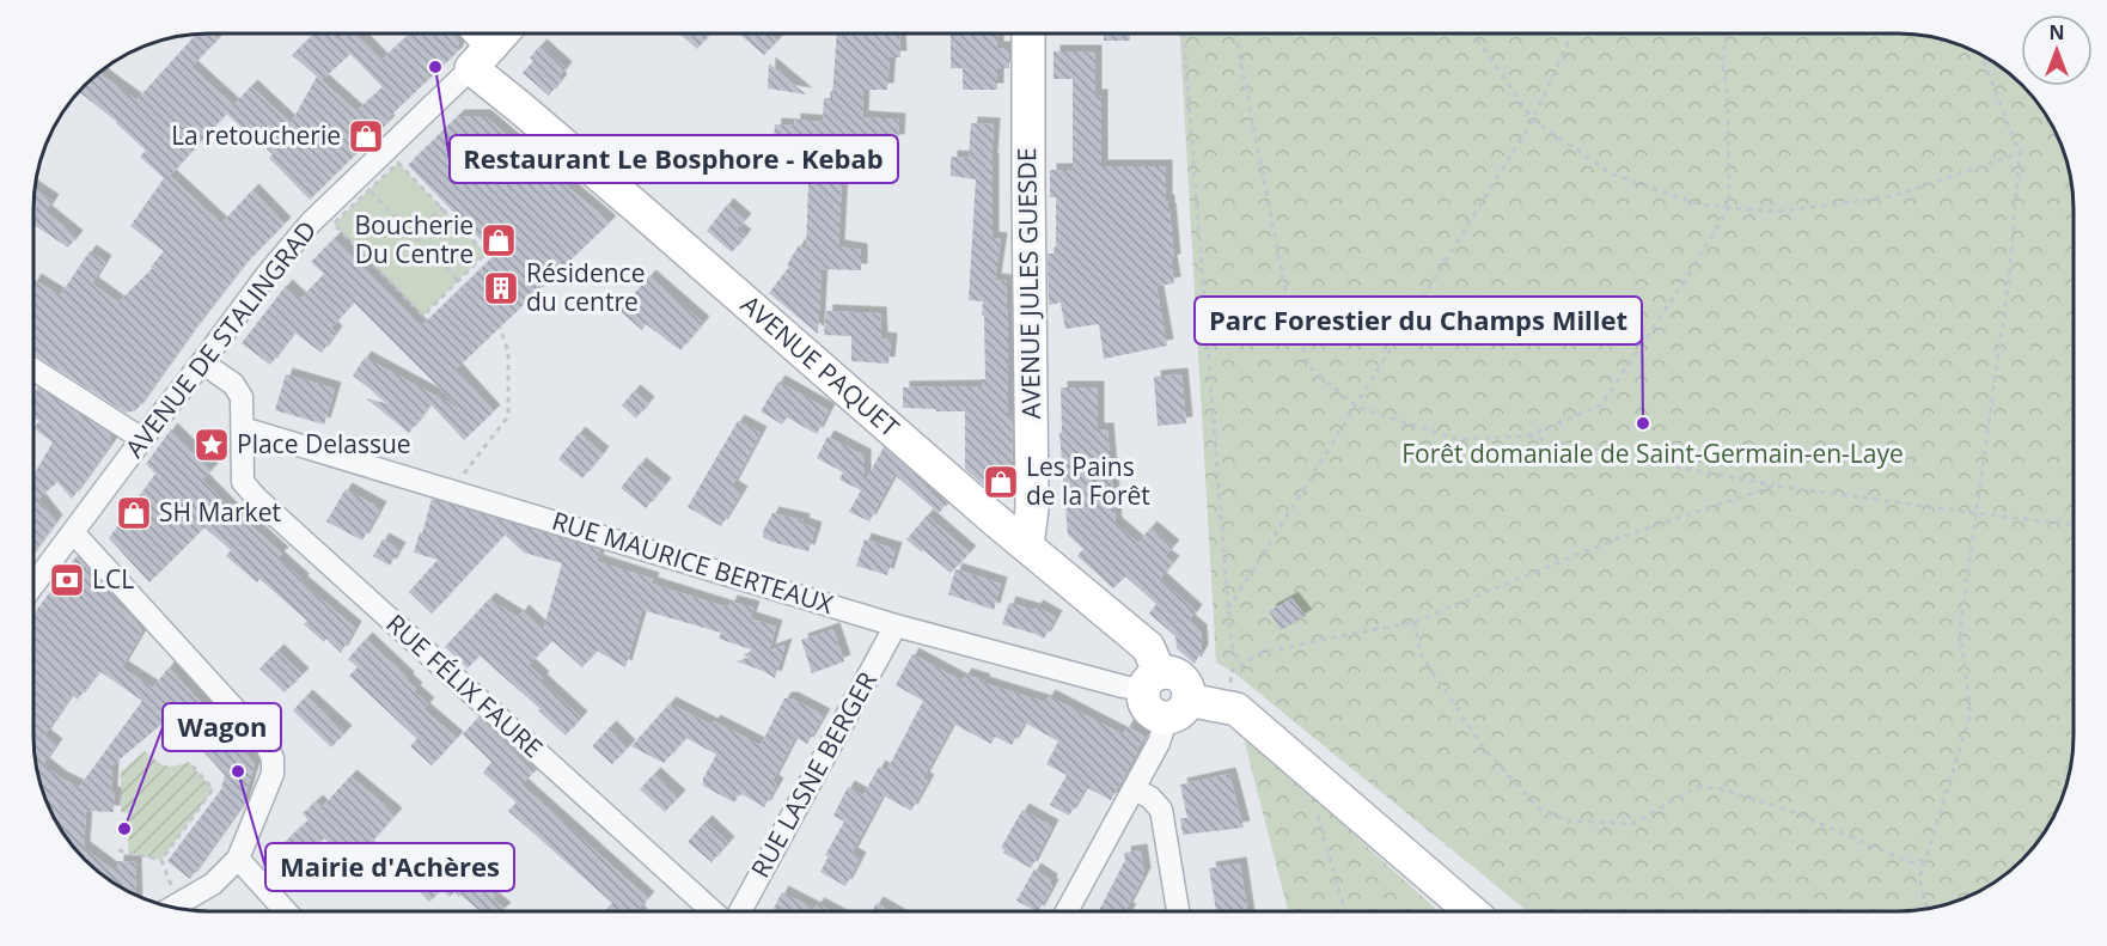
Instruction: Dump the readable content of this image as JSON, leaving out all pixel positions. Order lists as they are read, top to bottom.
{
  "streets": {
    "street": [
      "AVENUE JULES GUESDE",
      "AVENUE DE STALINGRAD",
      "AVENUE PAQUET",
      "RUE MAURICE BERTEAUX",
      "RUE FÉLIX FAURE",
      "RUE LASNE BERGER"
    ]
  },
  "crossings": [
    ["AVENUE JULES GUESDE", "AVENUE PAQUET"],
    ["AVENUE DE STALINGRAD", "AVENUE PAQUET"],
    ["AVENUE PAQUET", "RUE MAURICE BERTEAUX"],
    ["RUE MAURICE BERTEAUX", "RUE FÉLIX FAURE"],
    ["RUE MAURICE BERTEAUX", "RUE LASNE BERGER"]
  ],
  "parks": ["Forêt domaniale de Saint-Germain-en-Laye"],
  "places": {
    "other": [
      "Restaurant Le Bosphore - Kebab",
      "Parc Forestier du Champs Millet",
      "Mairie d'Achères",
      "Wagon"
    ],
    "shop": [
      "La retoucherie",
      "Boucherie Du Centre",
      "Les Pains de la Forêt",
      "SH Market"
    ],
    "building": ["Résidence du centre"],
    "place": ["Place Delassue"],
    "bank": ["LCL"]
  },
  "north": "top"
}
